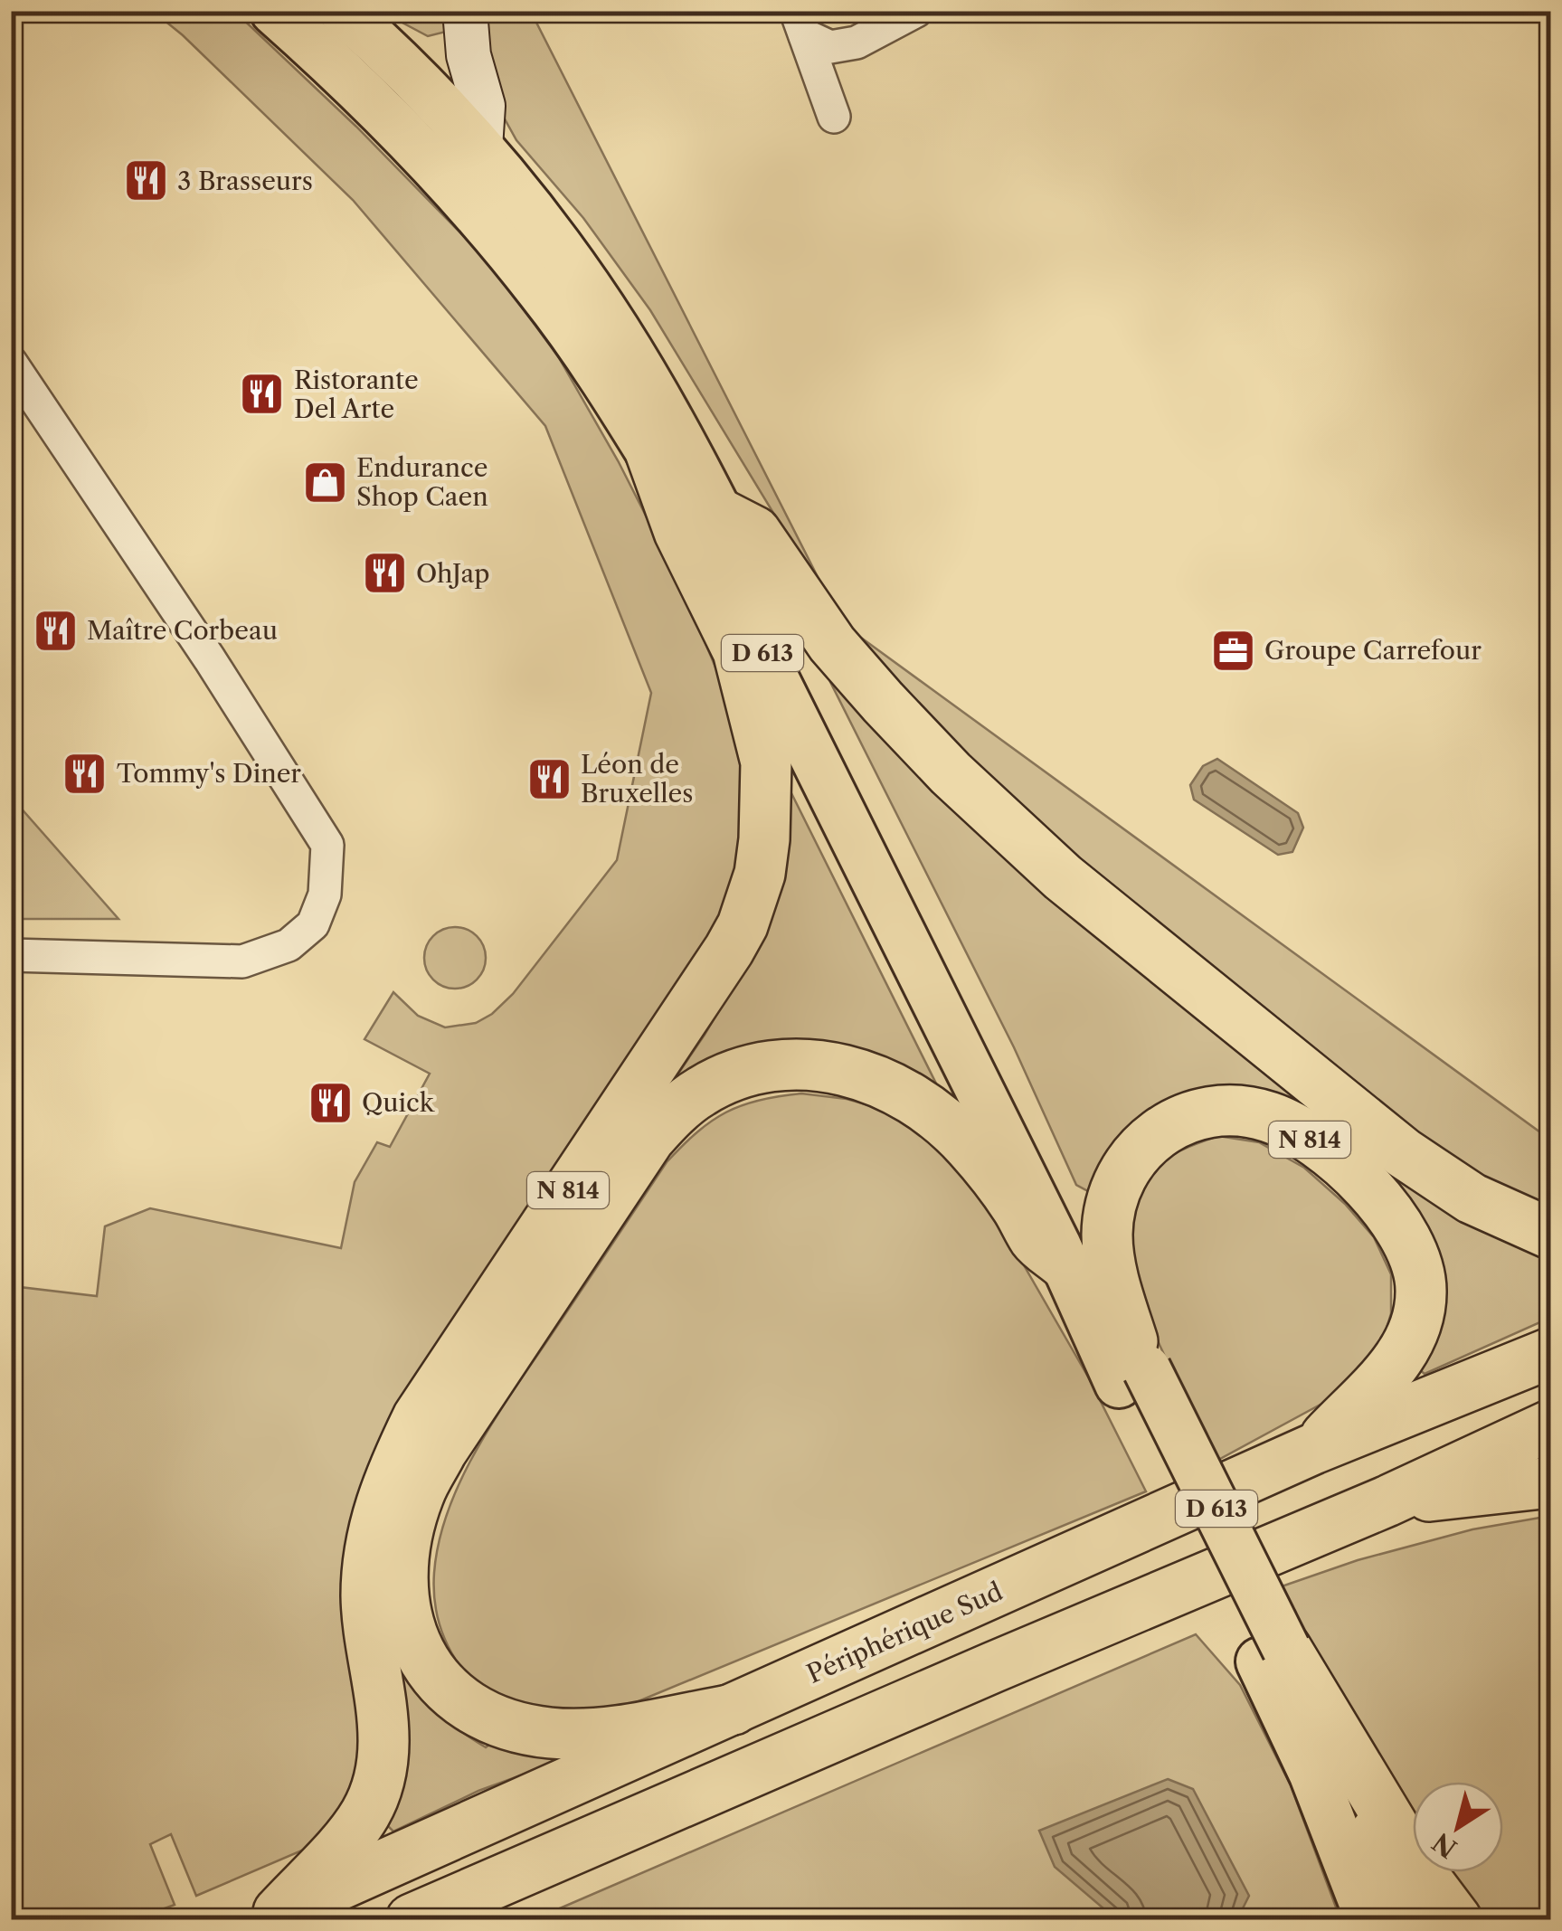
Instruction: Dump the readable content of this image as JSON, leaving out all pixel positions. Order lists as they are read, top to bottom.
{
  "streets": {
    "highway": ["N 814", "Périphérique Sud"],
    "main road": ["D 613"]
  },
  "crossings": [
    ["D 613", "N 814"],
    ["N 814", "Périphérique Sud"]
  ],
  "places": {
    "restaurant": [
      "3 Brasseurs",
      "Ristorante Del Arte",
      "OhJap",
      "Maître Corbeau",
      "Tommy's Diner",
      "Léon de Bruxelles",
      "Quick"
    ],
    "shop": ["Endurance Shop Caen"],
    "office": ["Groupe Carrefour"]
  },
  "north": "bottom left"
}
